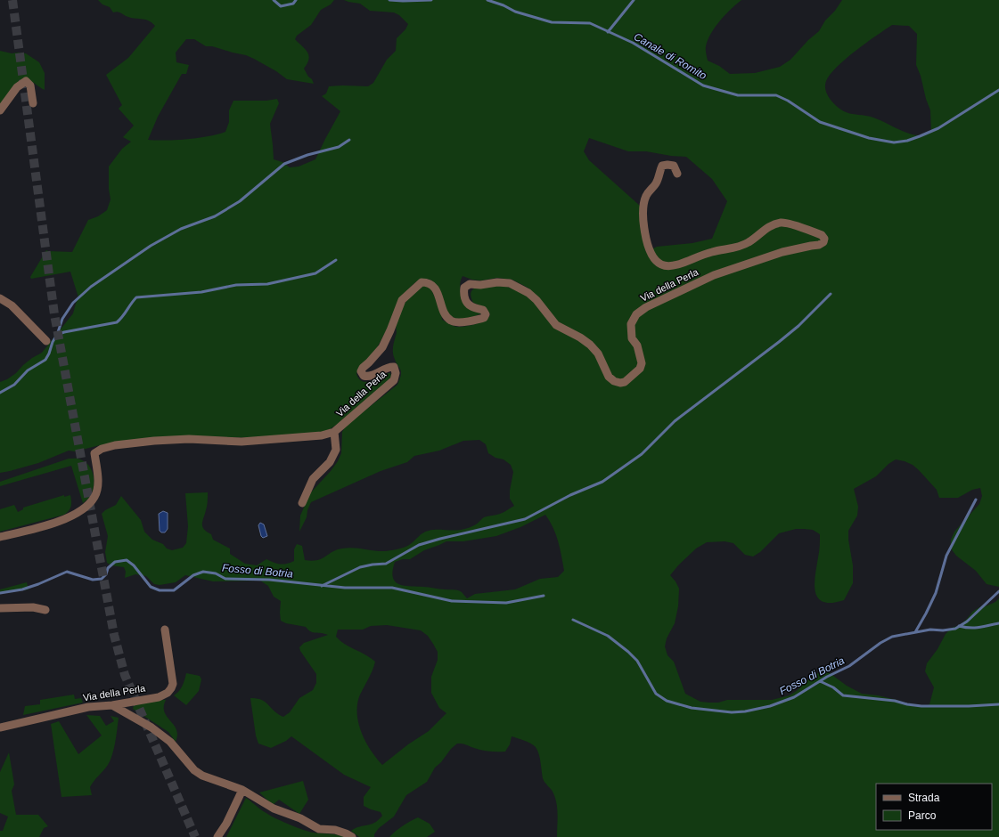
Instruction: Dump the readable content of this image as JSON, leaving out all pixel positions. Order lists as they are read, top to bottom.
{
  "streets": {
    "street": ["Via della Perla"]
  },
  "water": ["Canale di Romito", "Fosso di Botria"],
  "legend": ["Strada", "Parco"]
}
